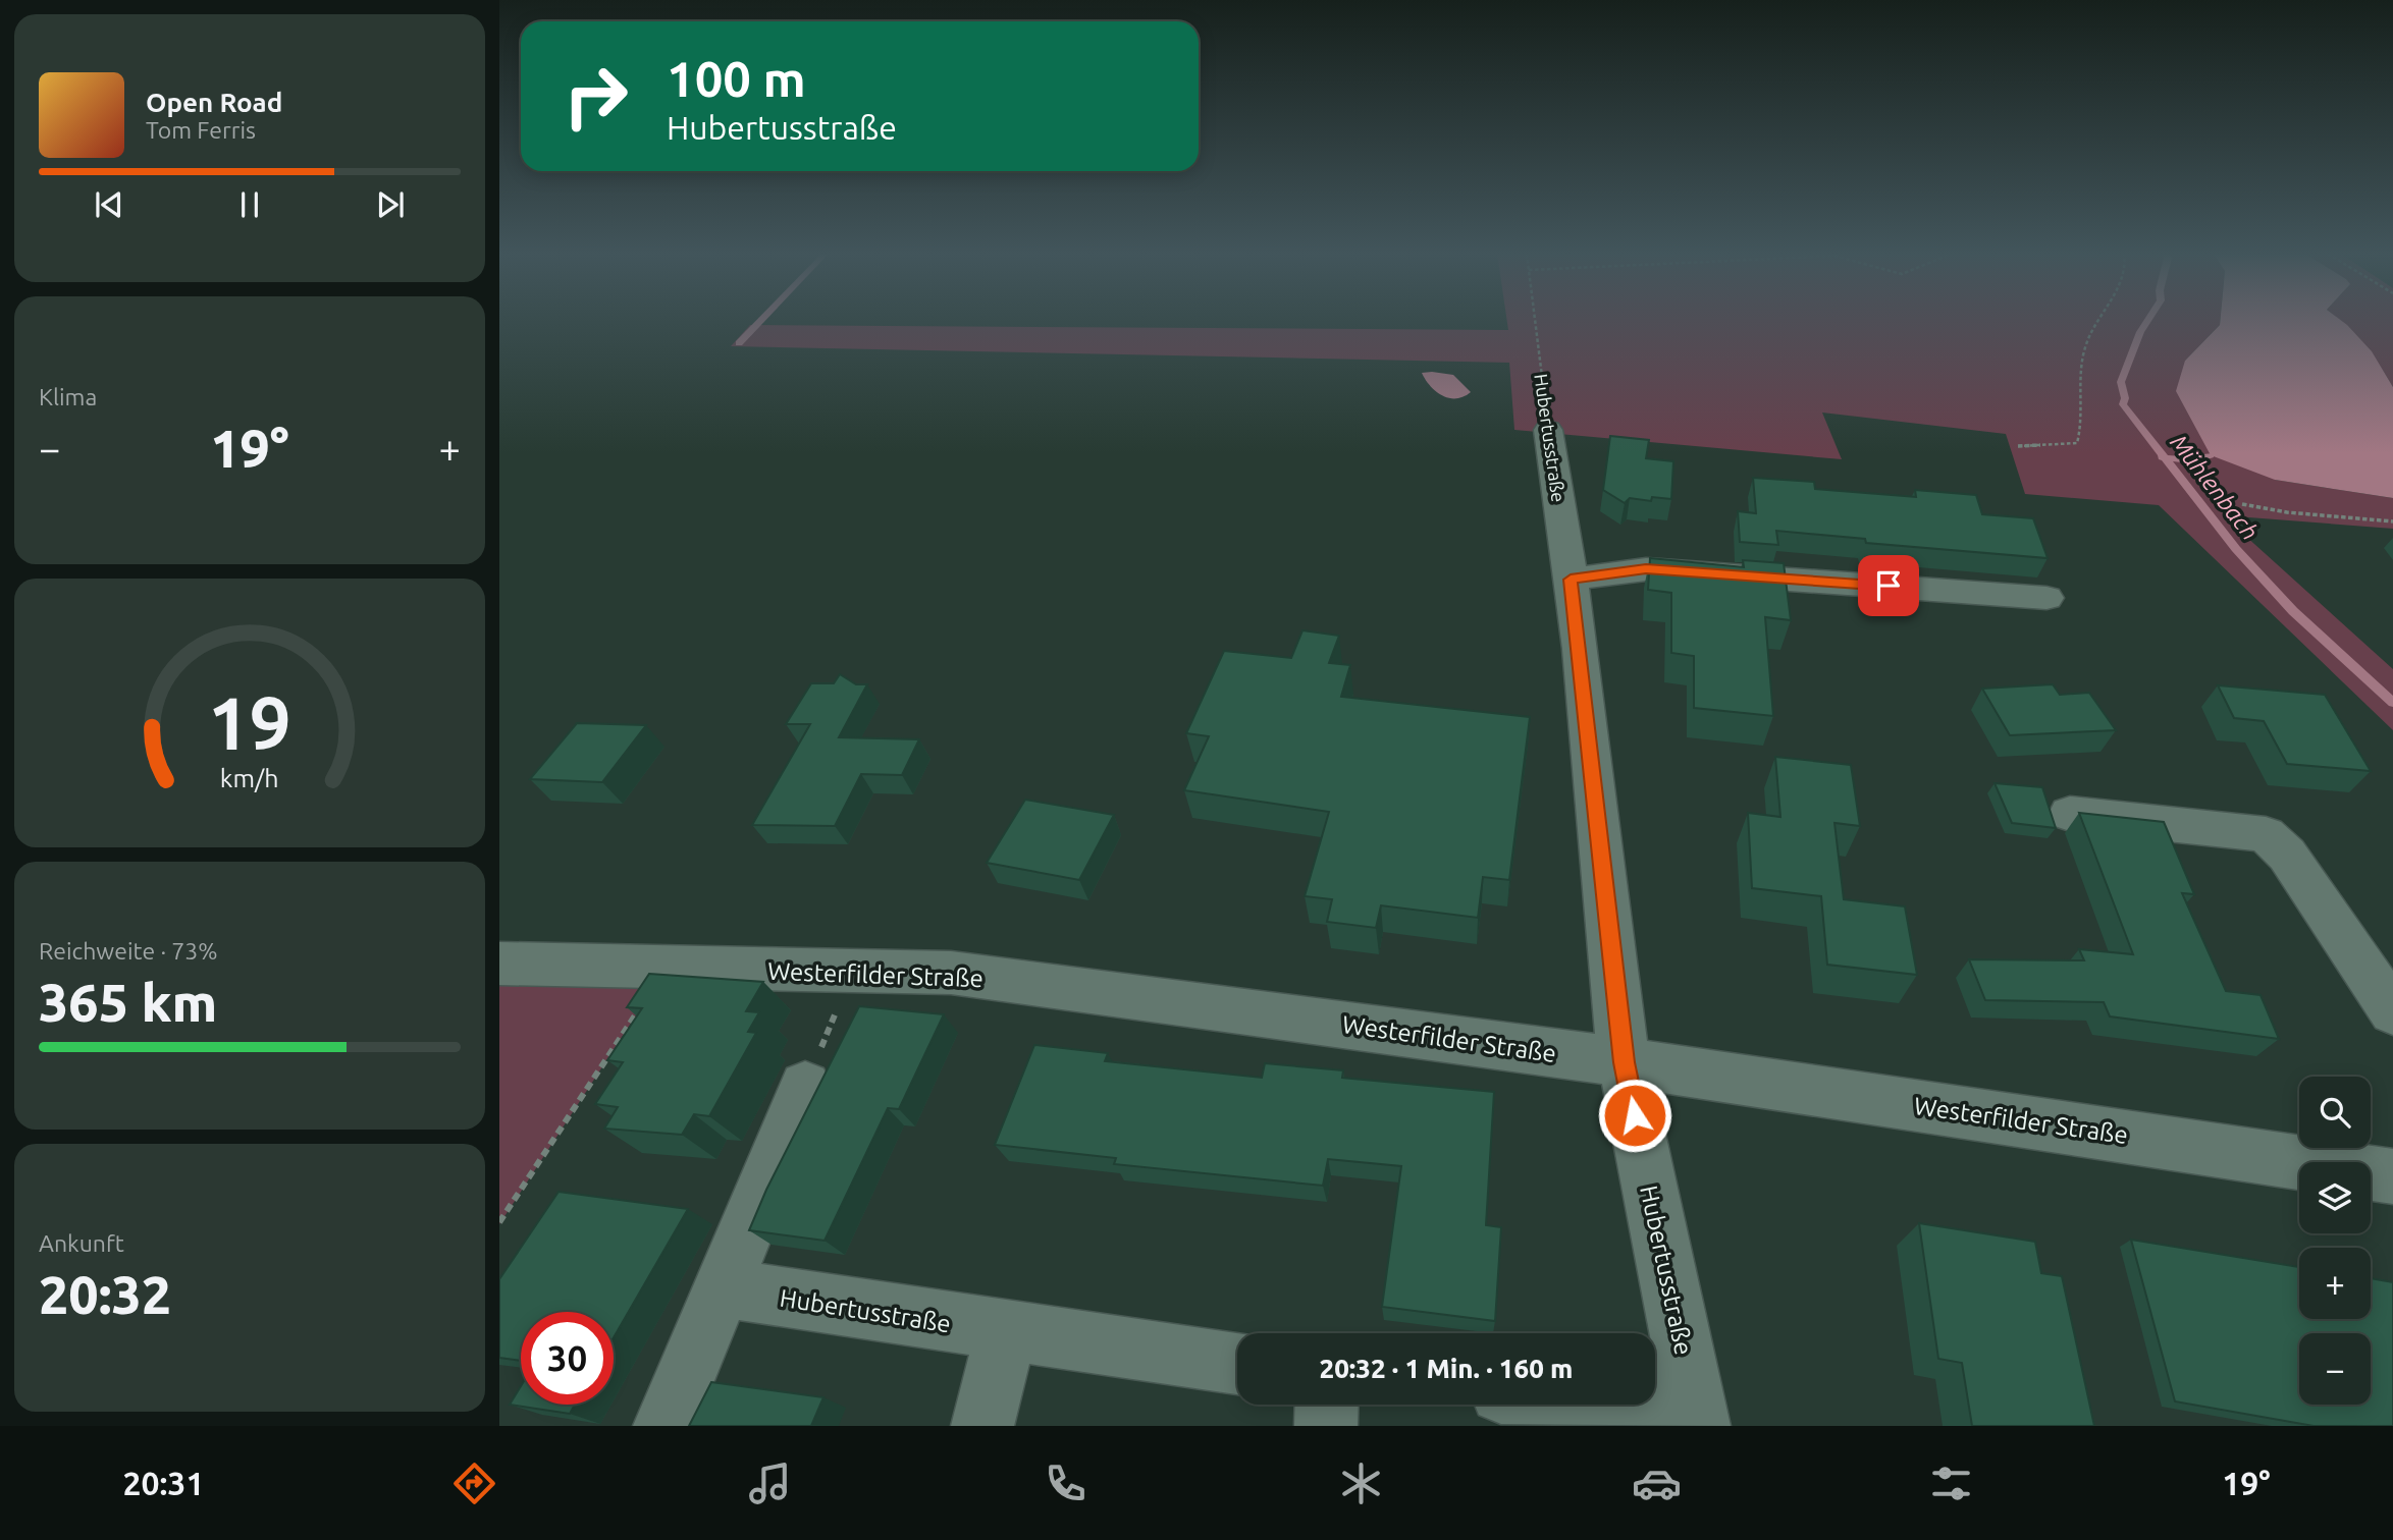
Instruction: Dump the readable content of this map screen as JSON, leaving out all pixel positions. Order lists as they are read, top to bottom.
{
  "streets": {
    "street": ["Hubertusstraße", "Westerfilder Straße"]
  },
  "crossings": [
    ["Hubertusstraße", "Westerfilder Straße"]
  ],
  "water": ["Mühlenbach"],
  "page": {
    "turn": ["100 m", "Hubertusstraße"],
    "song": ["Open Road", "Tom Ferris"],
    "tile": [
      "Klima",
      ["Reichweite · 73%", "365 km"],
      ["Ankunft", "20:32"]
    ],
    "heat": ["−", "19°", "+"],
    "map_buttons": ["+", "−"],
    "limit": "30",
    "trip": "20:32 · 1 Min. · 160 m",
    "tabs": ["20:31", "19°"],
    "gauge": ["19", "km/h"]
  }
}
